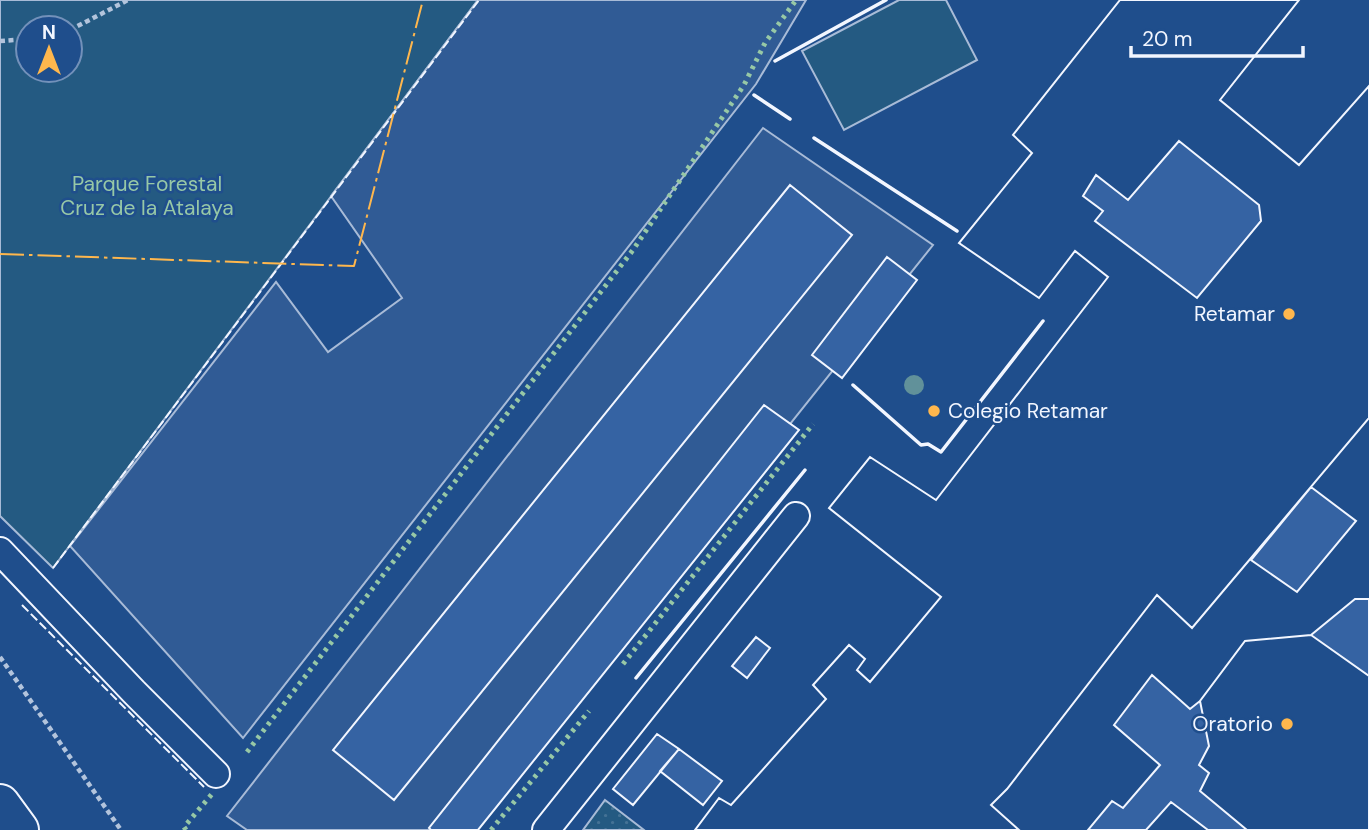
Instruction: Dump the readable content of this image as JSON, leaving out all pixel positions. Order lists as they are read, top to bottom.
{
  "parks": ["Parque Forestal Cruz de la Atalaya"],
  "places": ["Retamar", "Colegio Retamar", "Oratorio"],
  "scale_bar": "20 m",
  "north": "top"
}
